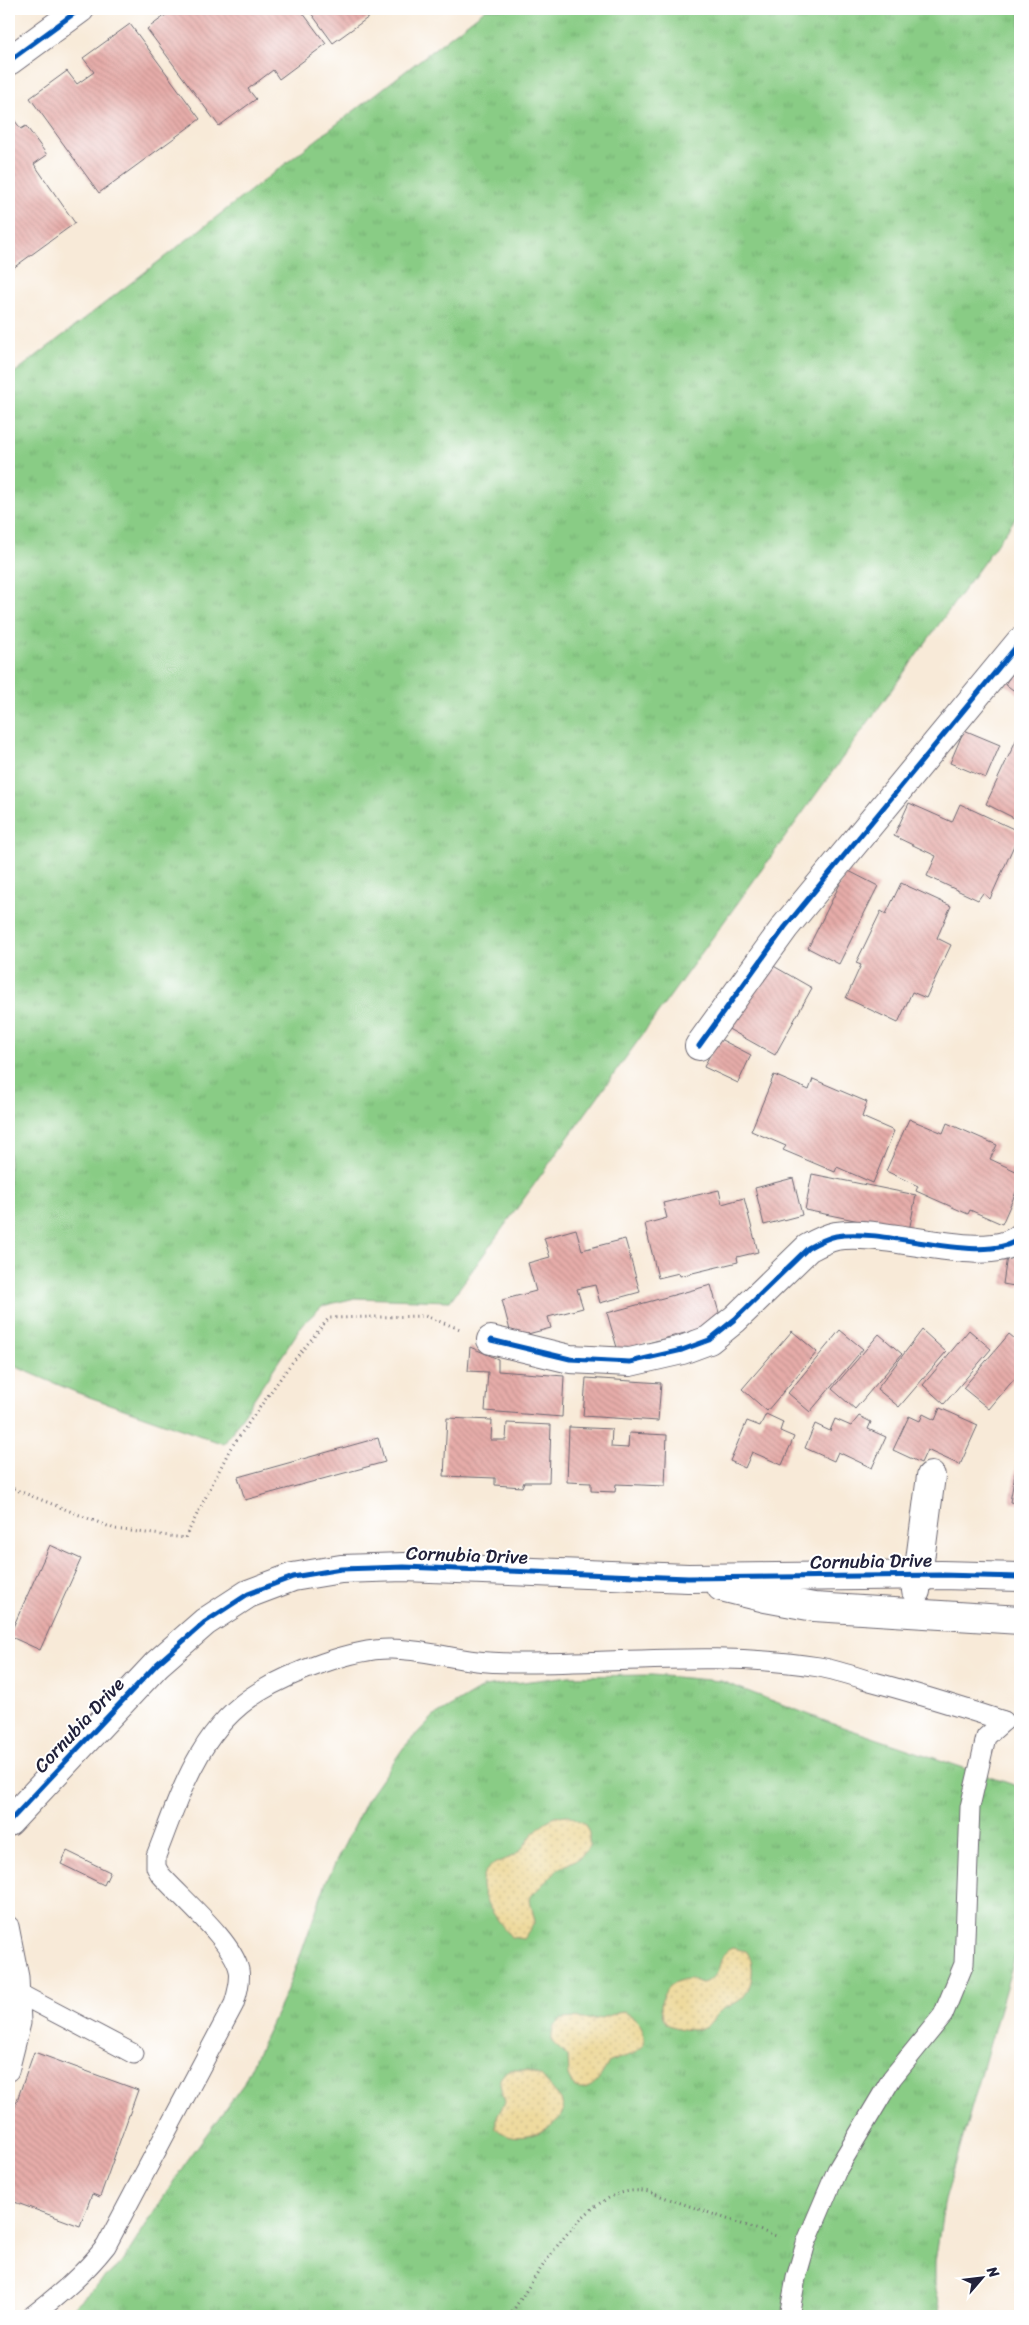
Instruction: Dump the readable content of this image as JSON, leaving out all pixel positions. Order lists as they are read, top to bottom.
{
  "streets": {
    "street": ["Cornubia Drive"]
  },
  "north": "top right"
}
